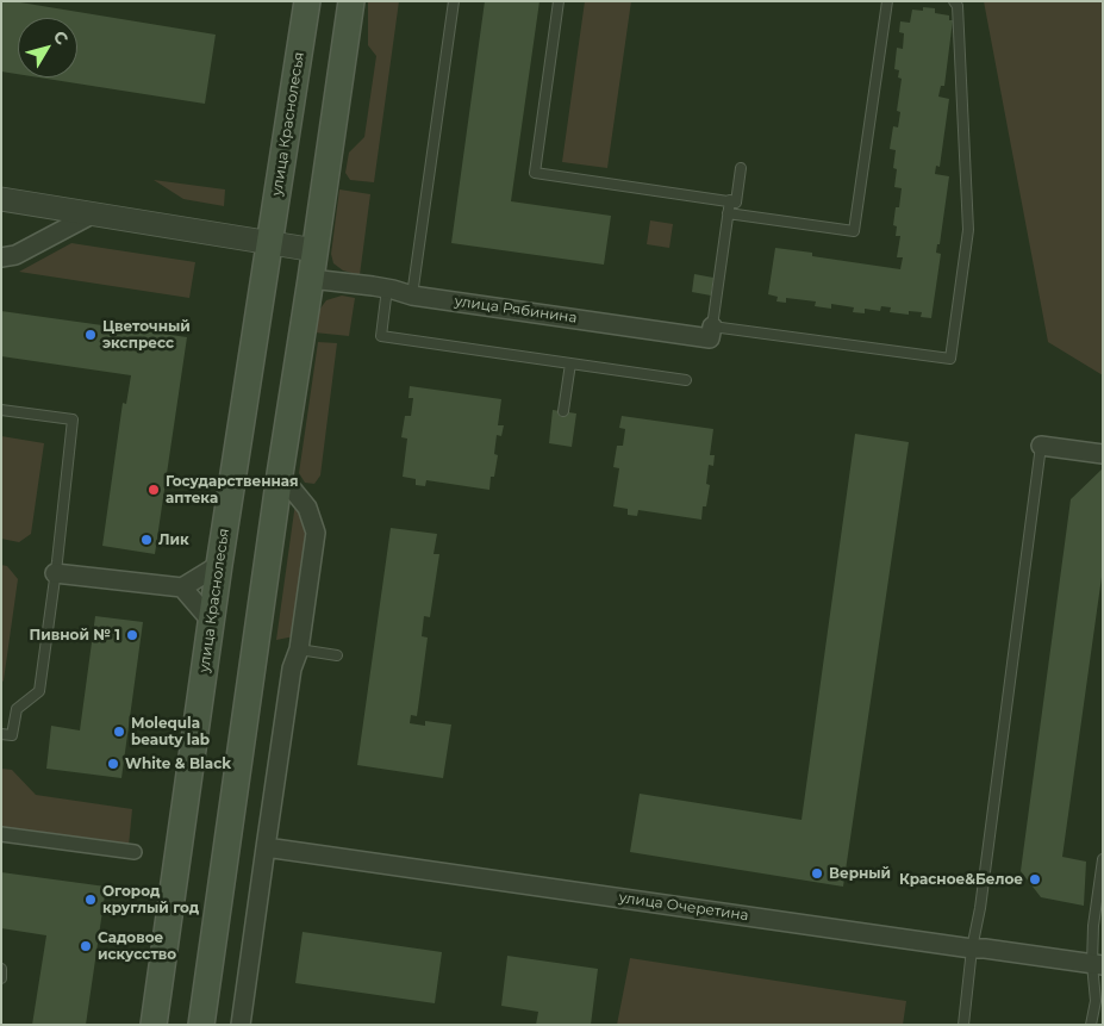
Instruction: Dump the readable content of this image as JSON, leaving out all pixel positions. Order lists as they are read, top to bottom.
{
  "streets": {
    "main road": ["улица Краснолесья"],
    "street": ["улица Рябинина", "улица Очеретина"]
  },
  "places": [
    "Цветочный экспресс",
    "Государственная аптека",
    "Лик",
    "Пивной № 1",
    "Molequla beauty lab",
    "White & Black",
    "Верный",
    "Красное&Белое",
    "Огород круглый год",
    "Садовое искусство"
  ],
  "north": "top right"
}
